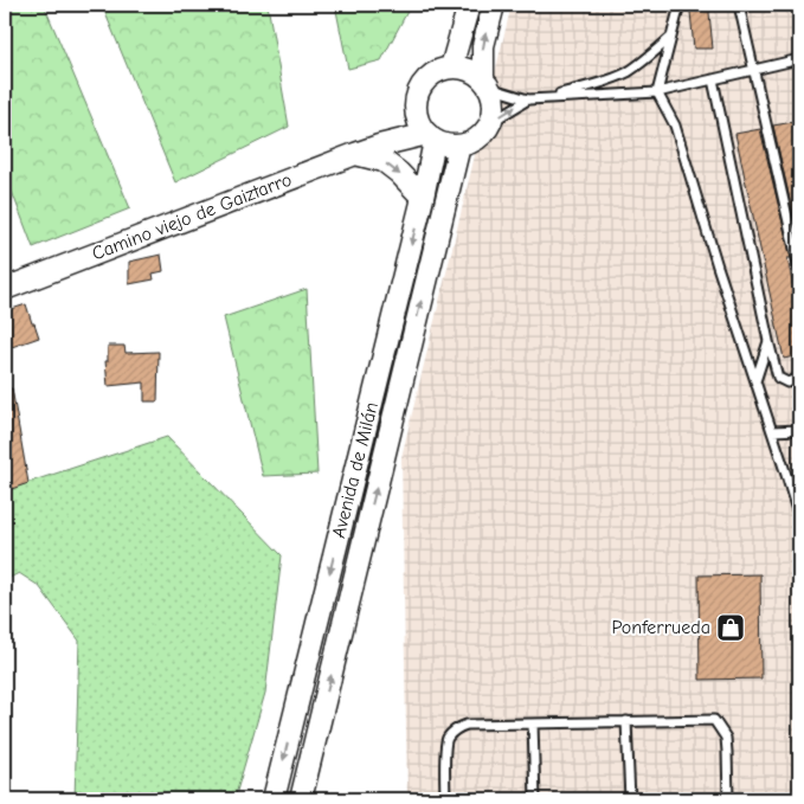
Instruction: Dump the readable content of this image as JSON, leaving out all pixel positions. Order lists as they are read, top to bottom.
{
  "streets": {
    "street": ["Camino viejo de Gaiztarro", "Avenida de Milán"]
  },
  "crossings": [
    ["Camino viejo de Gaiztarro", "Avenida de Milán"]
  ],
  "places": {
    "shop": ["Ponferrueda"]
  }
}
